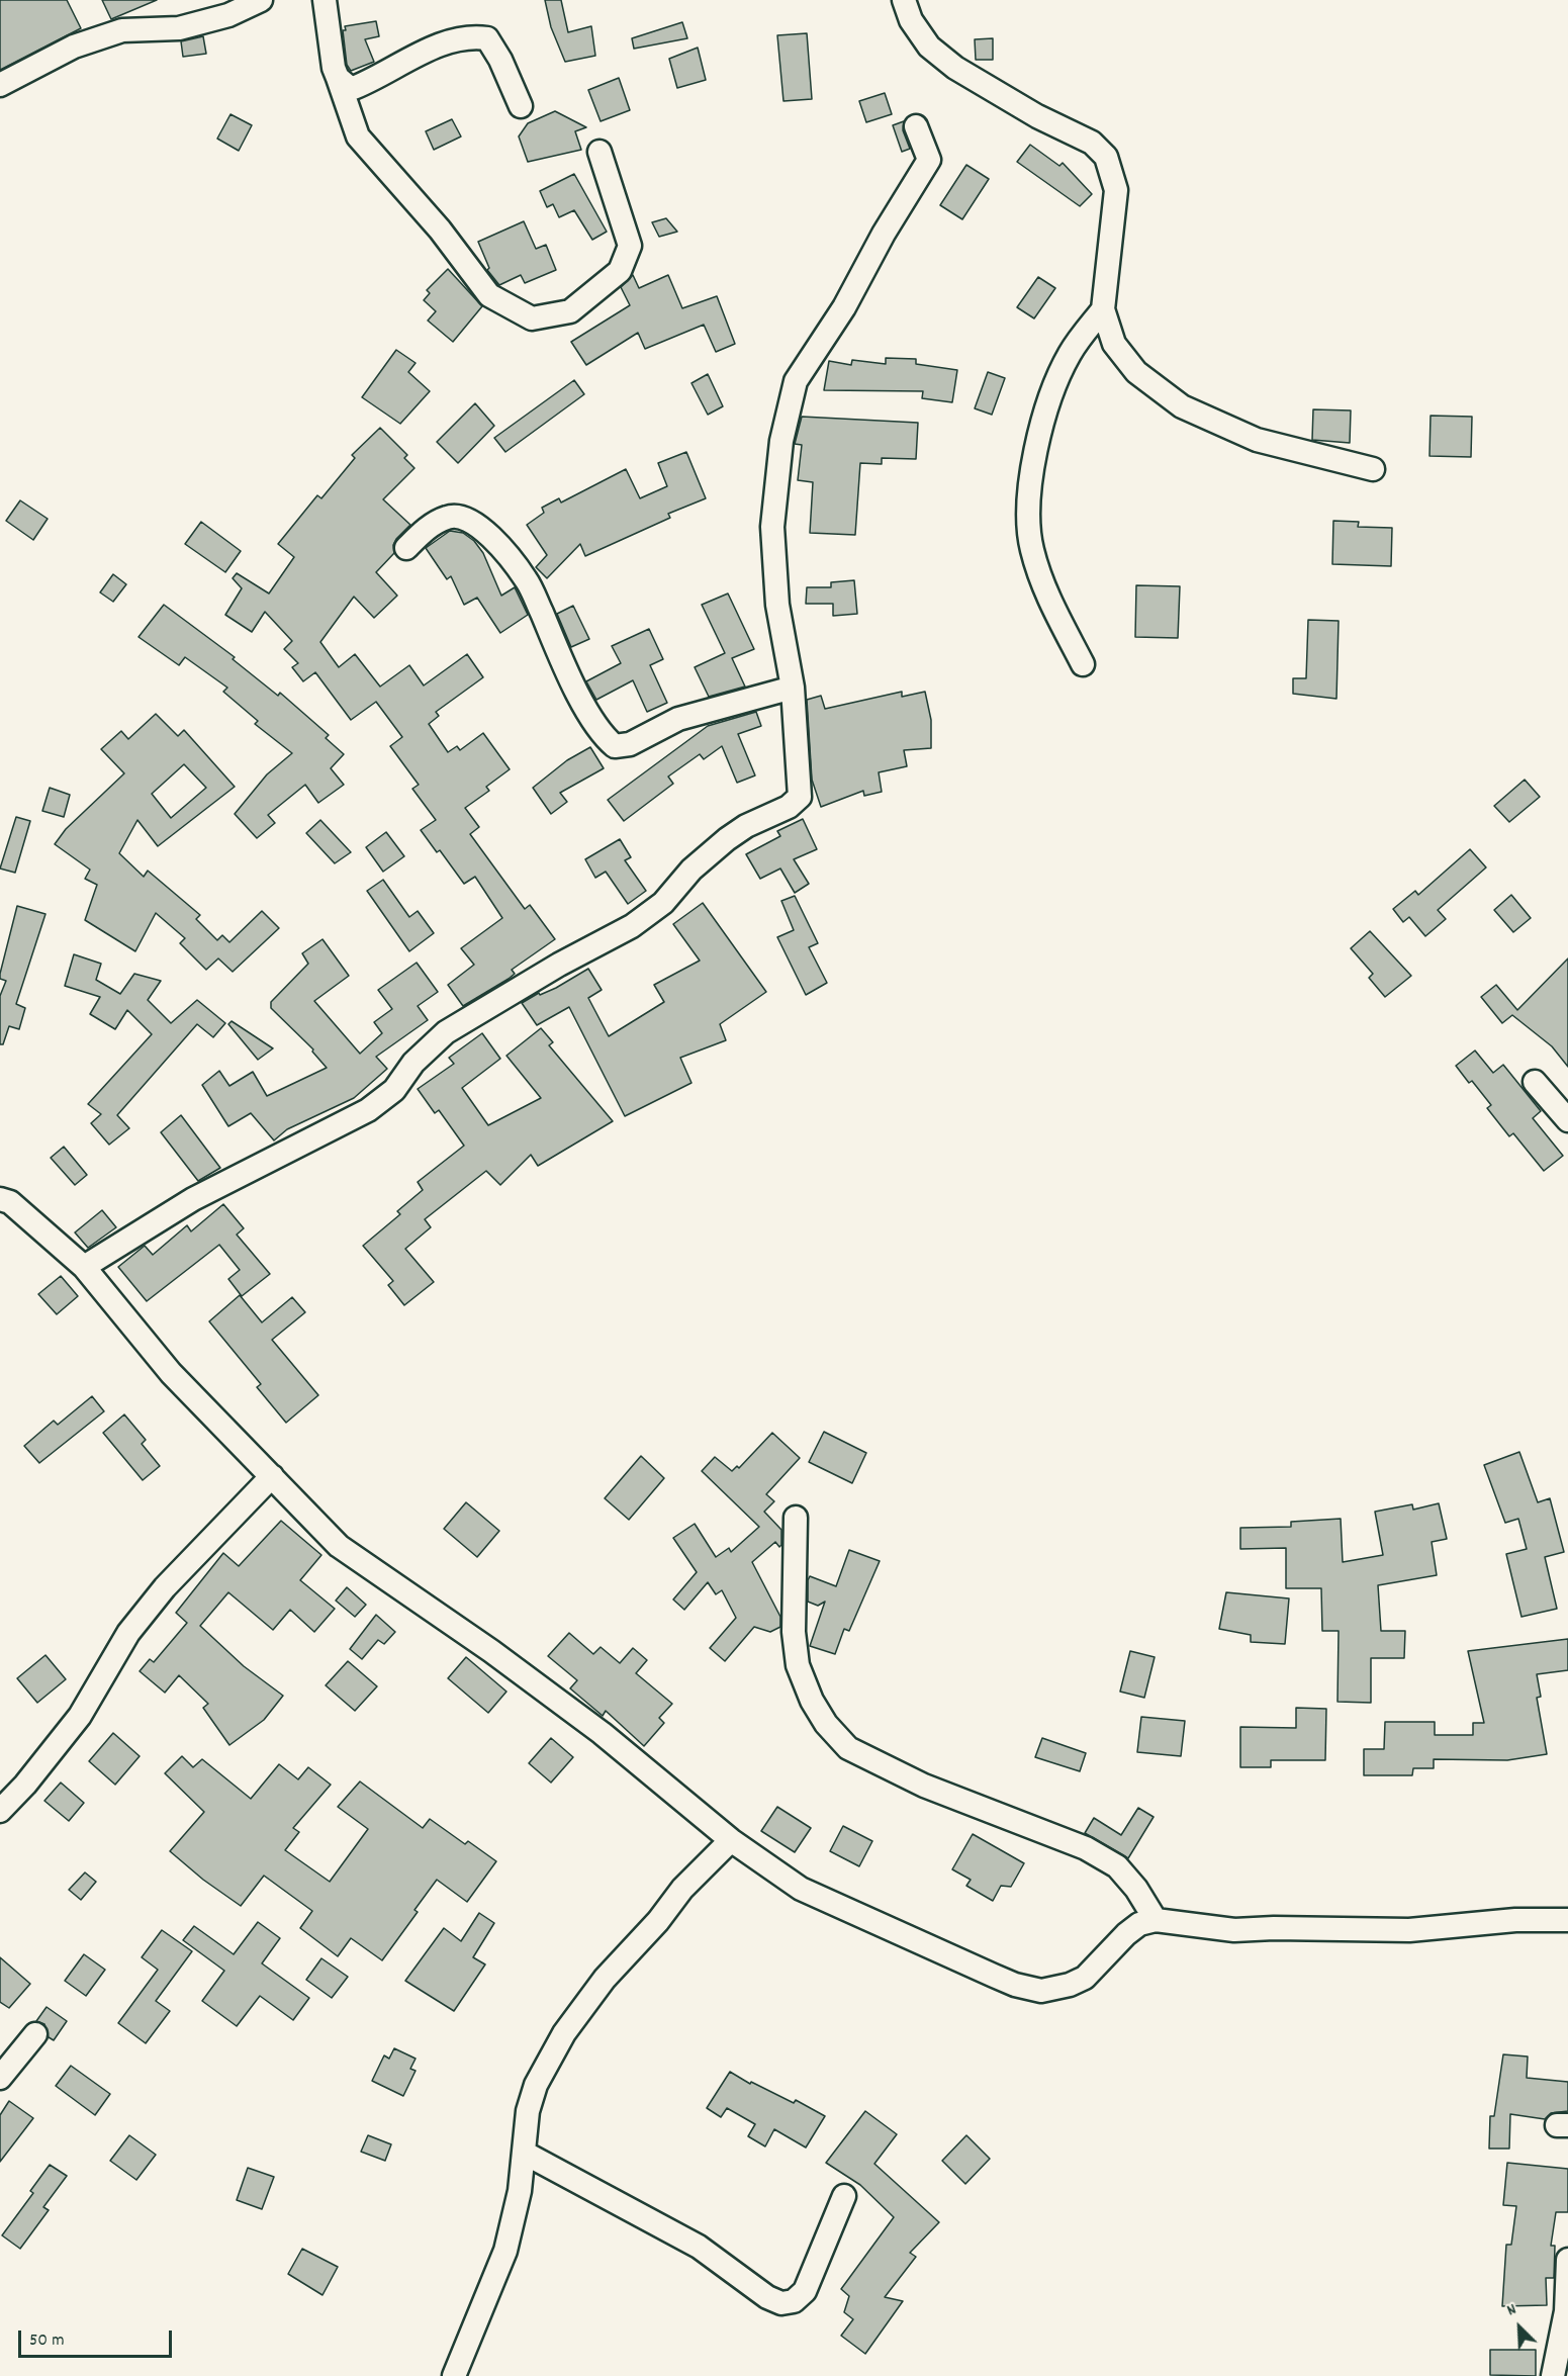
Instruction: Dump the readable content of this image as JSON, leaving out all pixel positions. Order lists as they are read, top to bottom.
{
  "scale_bar": "50 m",
  "north": "top left"
}
